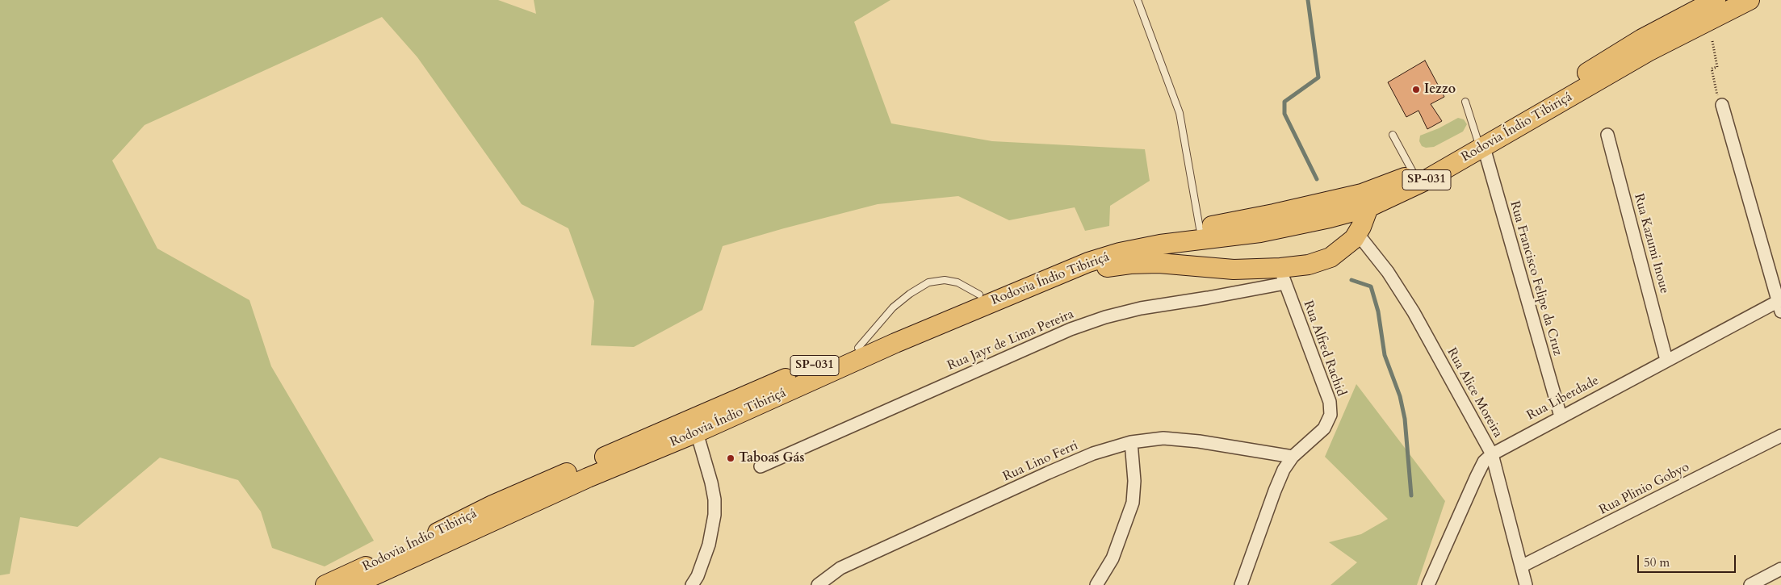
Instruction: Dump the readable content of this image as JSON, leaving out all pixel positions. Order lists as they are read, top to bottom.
{
  "streets": {
    "highway": ["Rodovia Índio Tibiriçá", "SP-031"],
    "street": [
      "Rua Kazumi Inoue",
      "Rua Francisco Felipe da Cruz",
      "Rua Jayr de Lima Pereira",
      "Rua Alfred Rachid",
      "Rua Alice Moreira",
      "Rua Liberdade",
      "Rua Lino Ferri",
      "Rua Plinio Gobyo"
    ]
  },
  "crossings": [
    ["Rodovia Índio Tibiriçá", "Rua Francisco Felipe da Cruz"],
    ["Rua Kazumi Inoue", "Rua Liberdade"],
    ["Rua Francisco Felipe da Cruz", "Rua Liberdade"],
    ["Rua Jayr de Lima Pereira", "Rua Alfred Rachid"],
    ["Rua Alfred Rachid", "Rua Lino Ferri"],
    ["Rua Alice Moreira", "Rua Liberdade"],
    ["Rua Alice Moreira", "Rua Plinio Gobyo"]
  ],
  "places": ["Iezzo", "Taboas Gás"],
  "scale_bar": "50 m"
}
